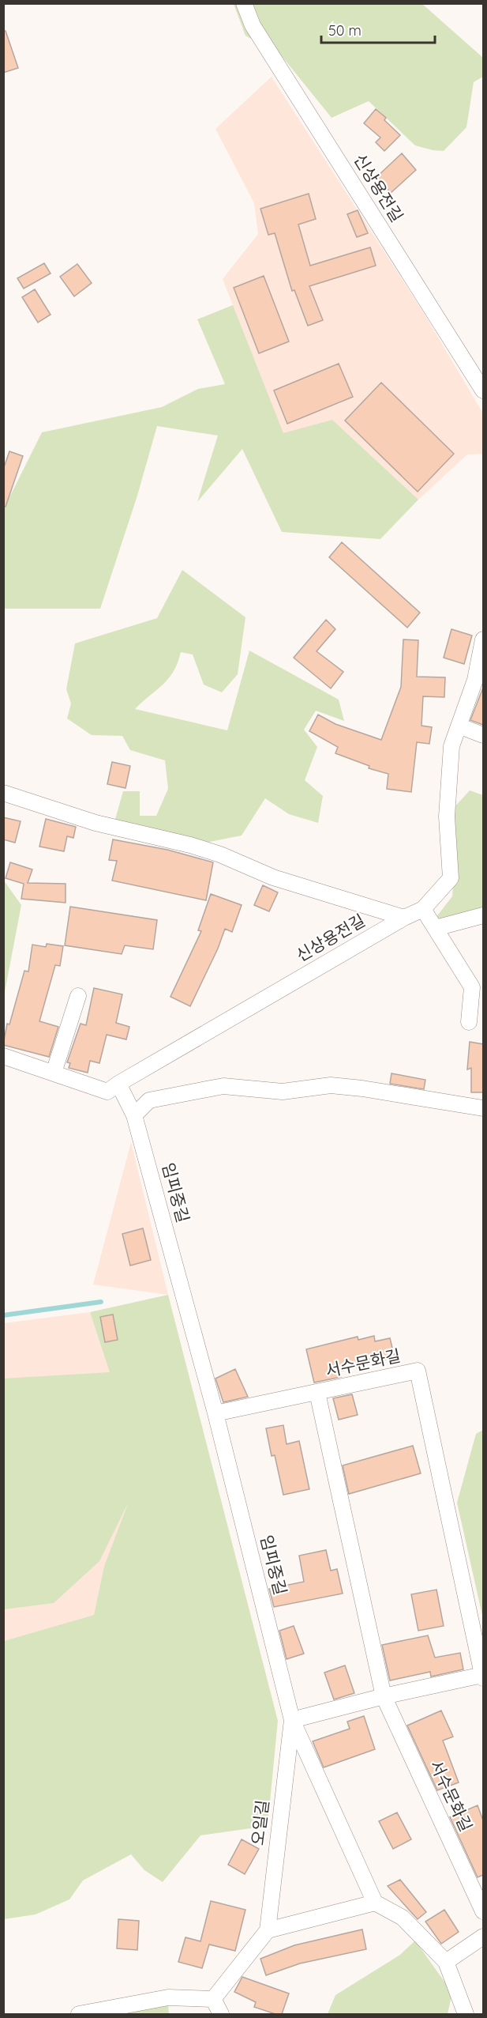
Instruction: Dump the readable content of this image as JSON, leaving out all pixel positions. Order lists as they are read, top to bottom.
{
  "streets": {
    "street": [
      "신상용전길",
      "임피중길",
      "서수문화길",
      "오일길"
    ]
  },
  "crossings": [
    ["신상용전길", "임피중길"],
    ["임피중길", "서수문화길"],
    ["임피중길", "오일길"],
    ["서수문화길", "오일길"]
  ],
  "scale_bar": "50 m"
}
